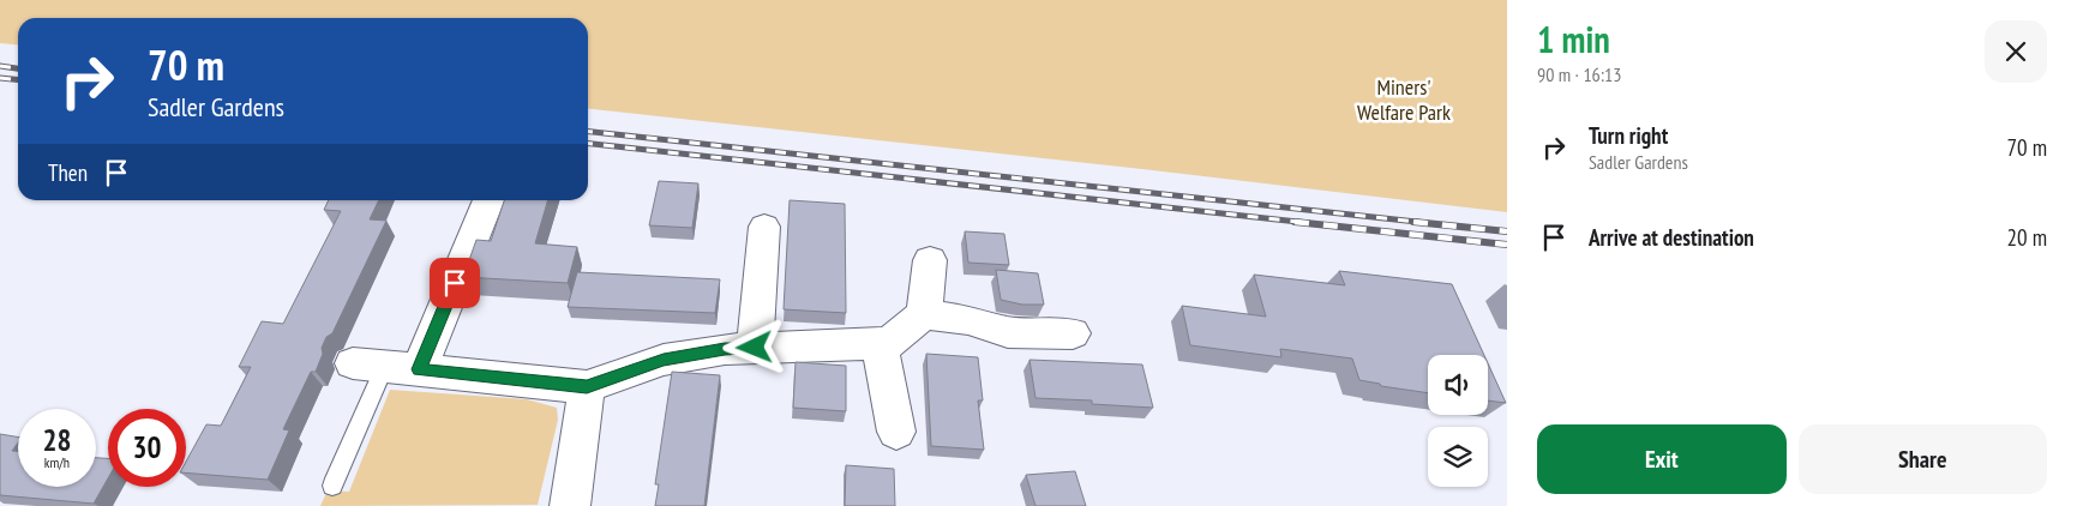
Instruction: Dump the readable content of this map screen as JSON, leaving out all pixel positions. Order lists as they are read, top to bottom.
{
  "parks": ["Miners' Welfare Park"],
  "page": {
    "heading": ["1 min", "90 m · 16:13"],
    "turn": ["70 m", "Sadler Gardens"],
    "list": [
      {
        "name": "Turn right",
        "note": "Sadler Gardens",
        "value": "70 m"
      },
      {
        "name": "Arrive at destination",
        "value": "20 m"
      }
    ],
    "then": "Then",
    "speed": "28 km/h",
    "limit": "30",
    "buttons": ["Exit", "Share"]
  }
}
